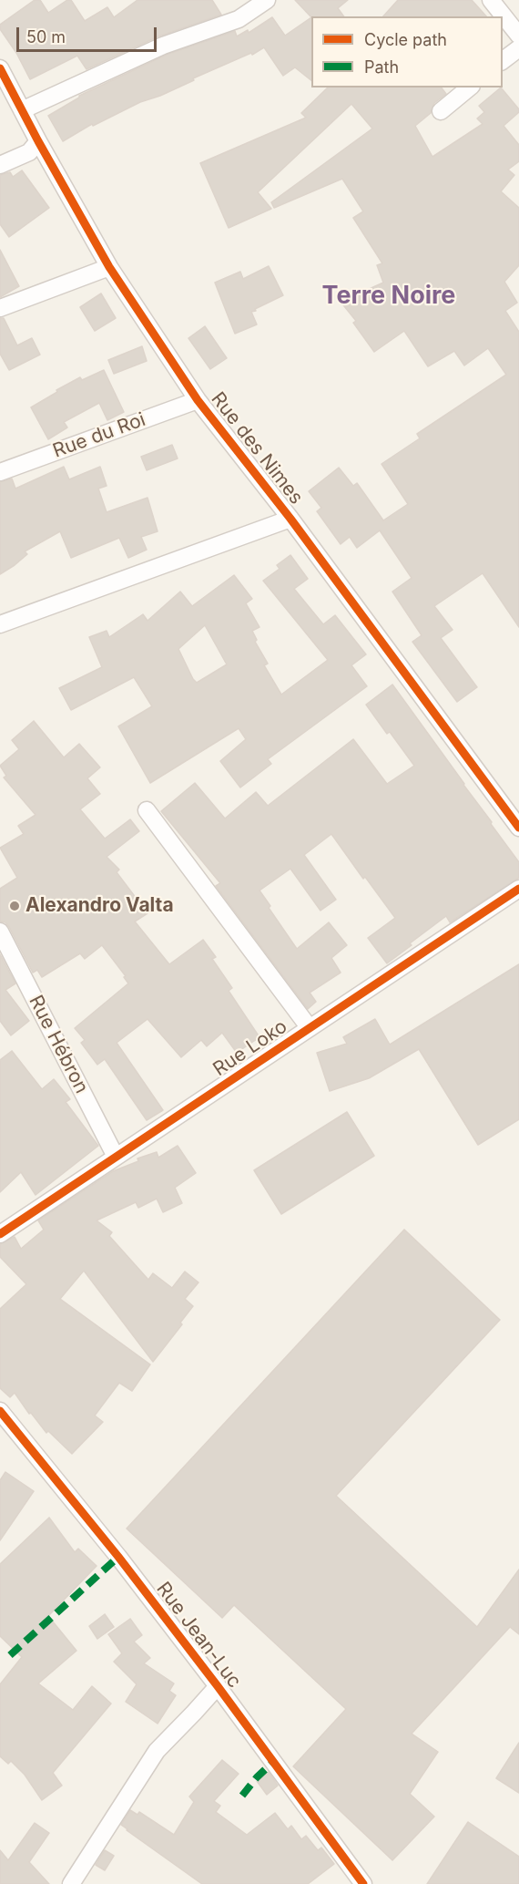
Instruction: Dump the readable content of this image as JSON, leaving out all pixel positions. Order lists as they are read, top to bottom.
{
  "streets": {
    "street": [
      "Rue du Roi",
      "Rue des Nimes",
      "Rue Hébron",
      "Rue Loko",
      "Rue Jean-Luc"
    ]
  },
  "crossings": [
    ["Rue du Roi", "Rue des Nimes"],
    ["Rue Hébron", "Rue Loko"]
  ],
  "districts": ["Terre Noire"],
  "places": ["Alexandro Valta"],
  "legend": ["Cycle path", "Path"],
  "scale_bar": "50 m"
}
